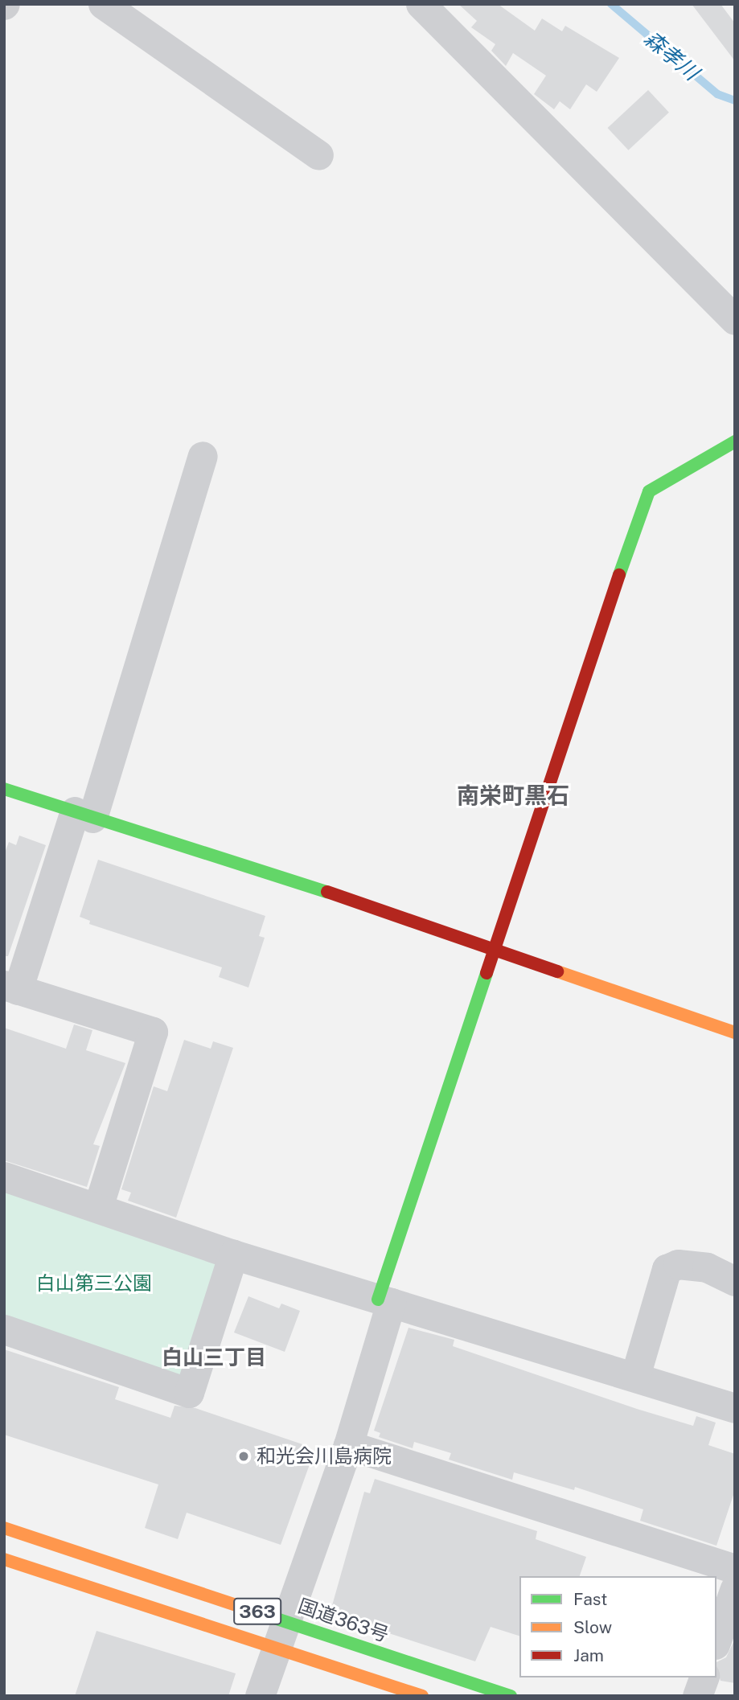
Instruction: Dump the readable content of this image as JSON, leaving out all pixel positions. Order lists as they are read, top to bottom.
{
  "streets": {
    "main road": ["363", "国道363号"]
  },
  "districts": ["南栄町黒石", "白山三丁目"],
  "water": ["森孝川"],
  "parks": ["白山第三公園"],
  "places": ["和光会川島病院"],
  "legend": ["Fast", "Slow", "Jam"]
}
